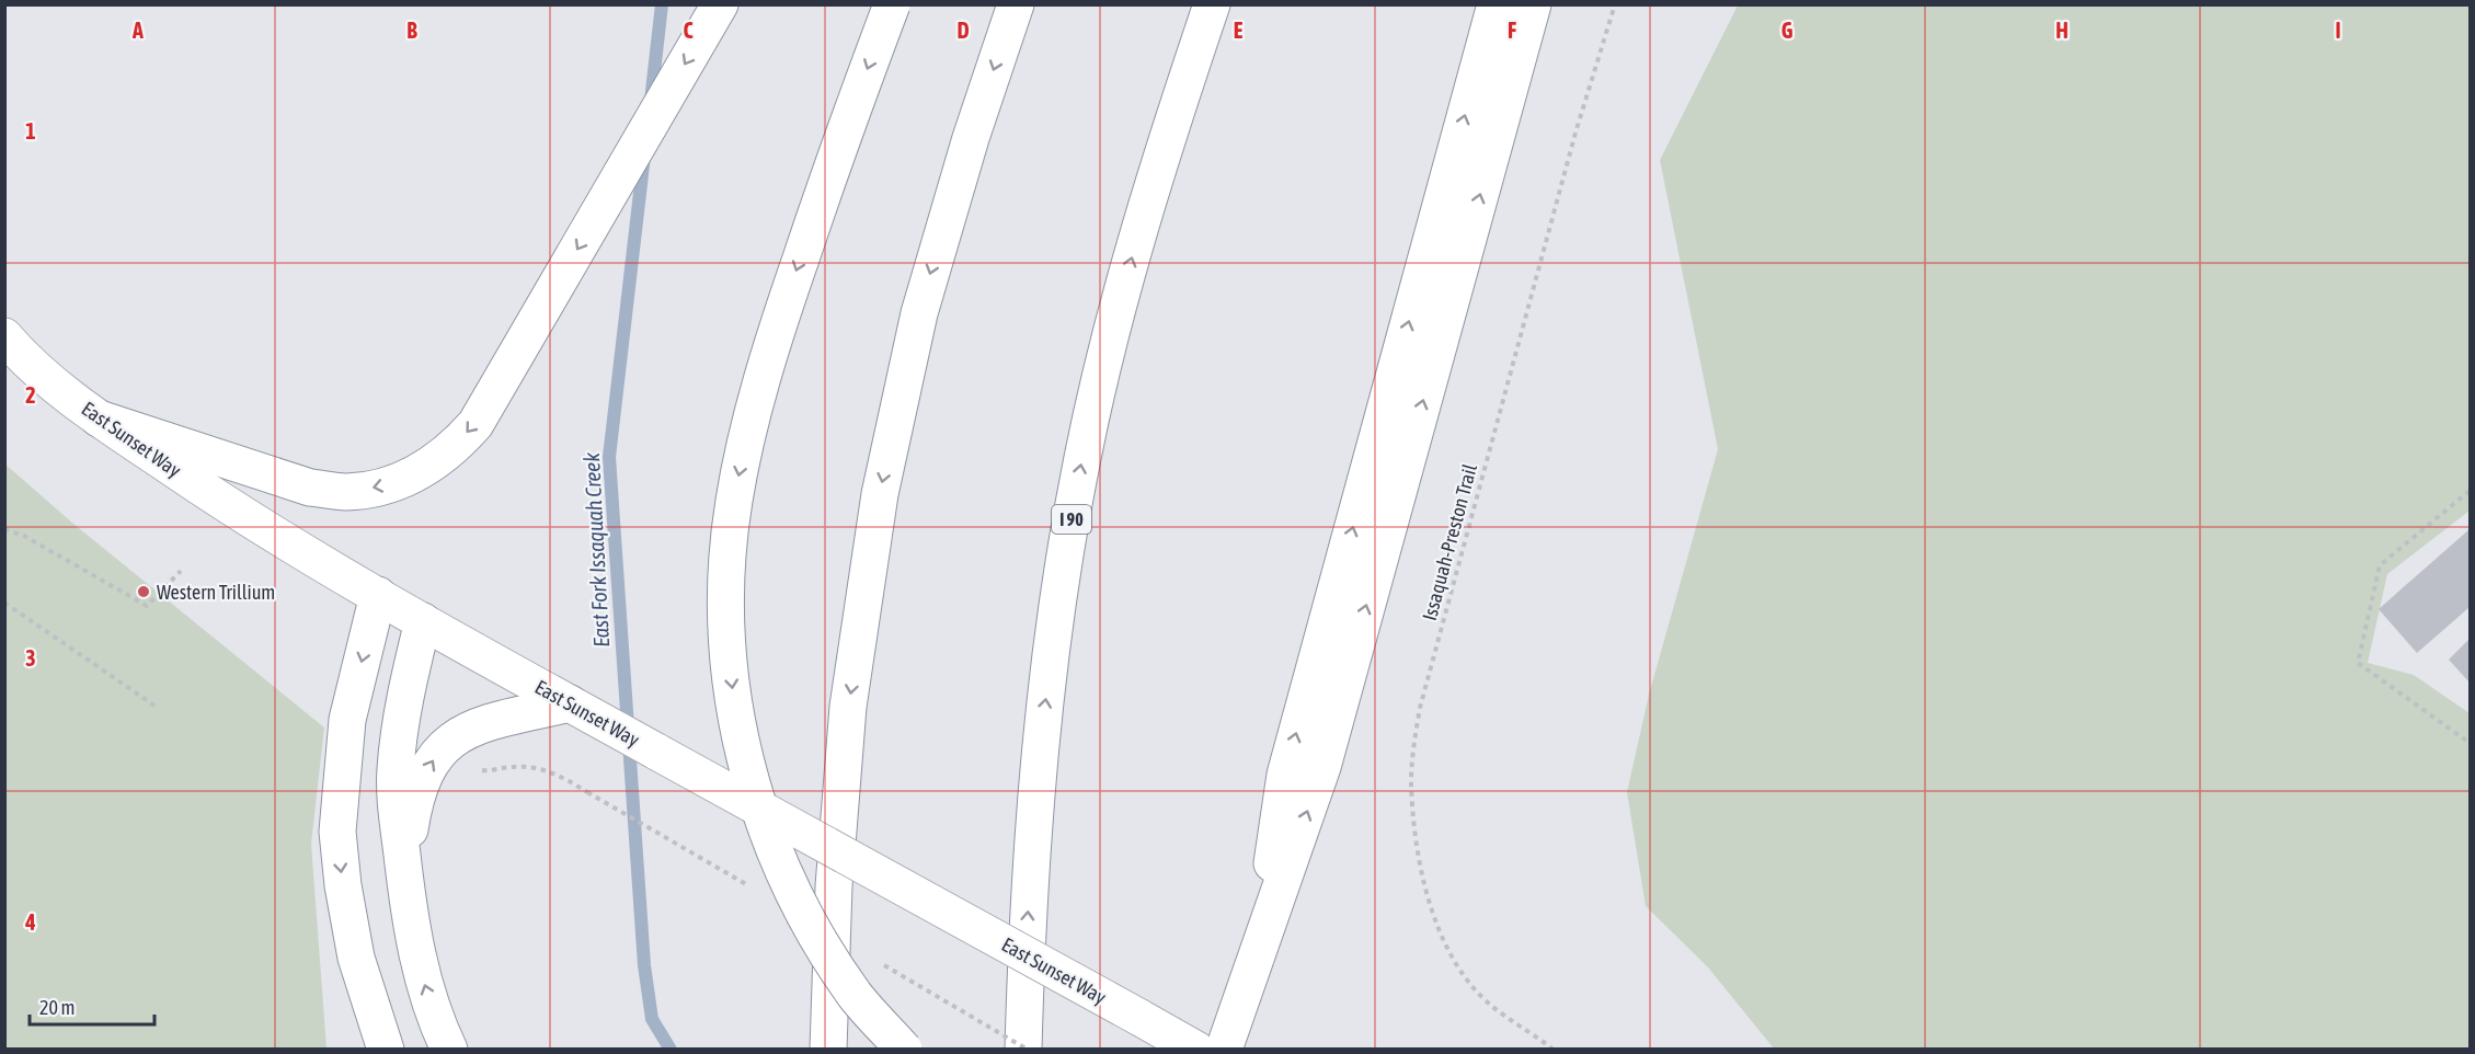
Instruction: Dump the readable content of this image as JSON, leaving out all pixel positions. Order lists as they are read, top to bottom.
{
  "streets": {
    "main road": ["East Sunset Way", "I 90"],
    "path": ["Issaquah-Preston Trail"]
  },
  "water": ["East Fork Issaquah Creek"],
  "places": ["Western Trillium"],
  "scale_bar": "20 m",
  "grid": {
    "columns": [
      "A",
      "B",
      "C",
      "D",
      "E",
      "F",
      "G",
      "H",
      "I"
    ],
    "rows": [
      "1",
      "2",
      "3",
      "4"
    ]
  }
}
